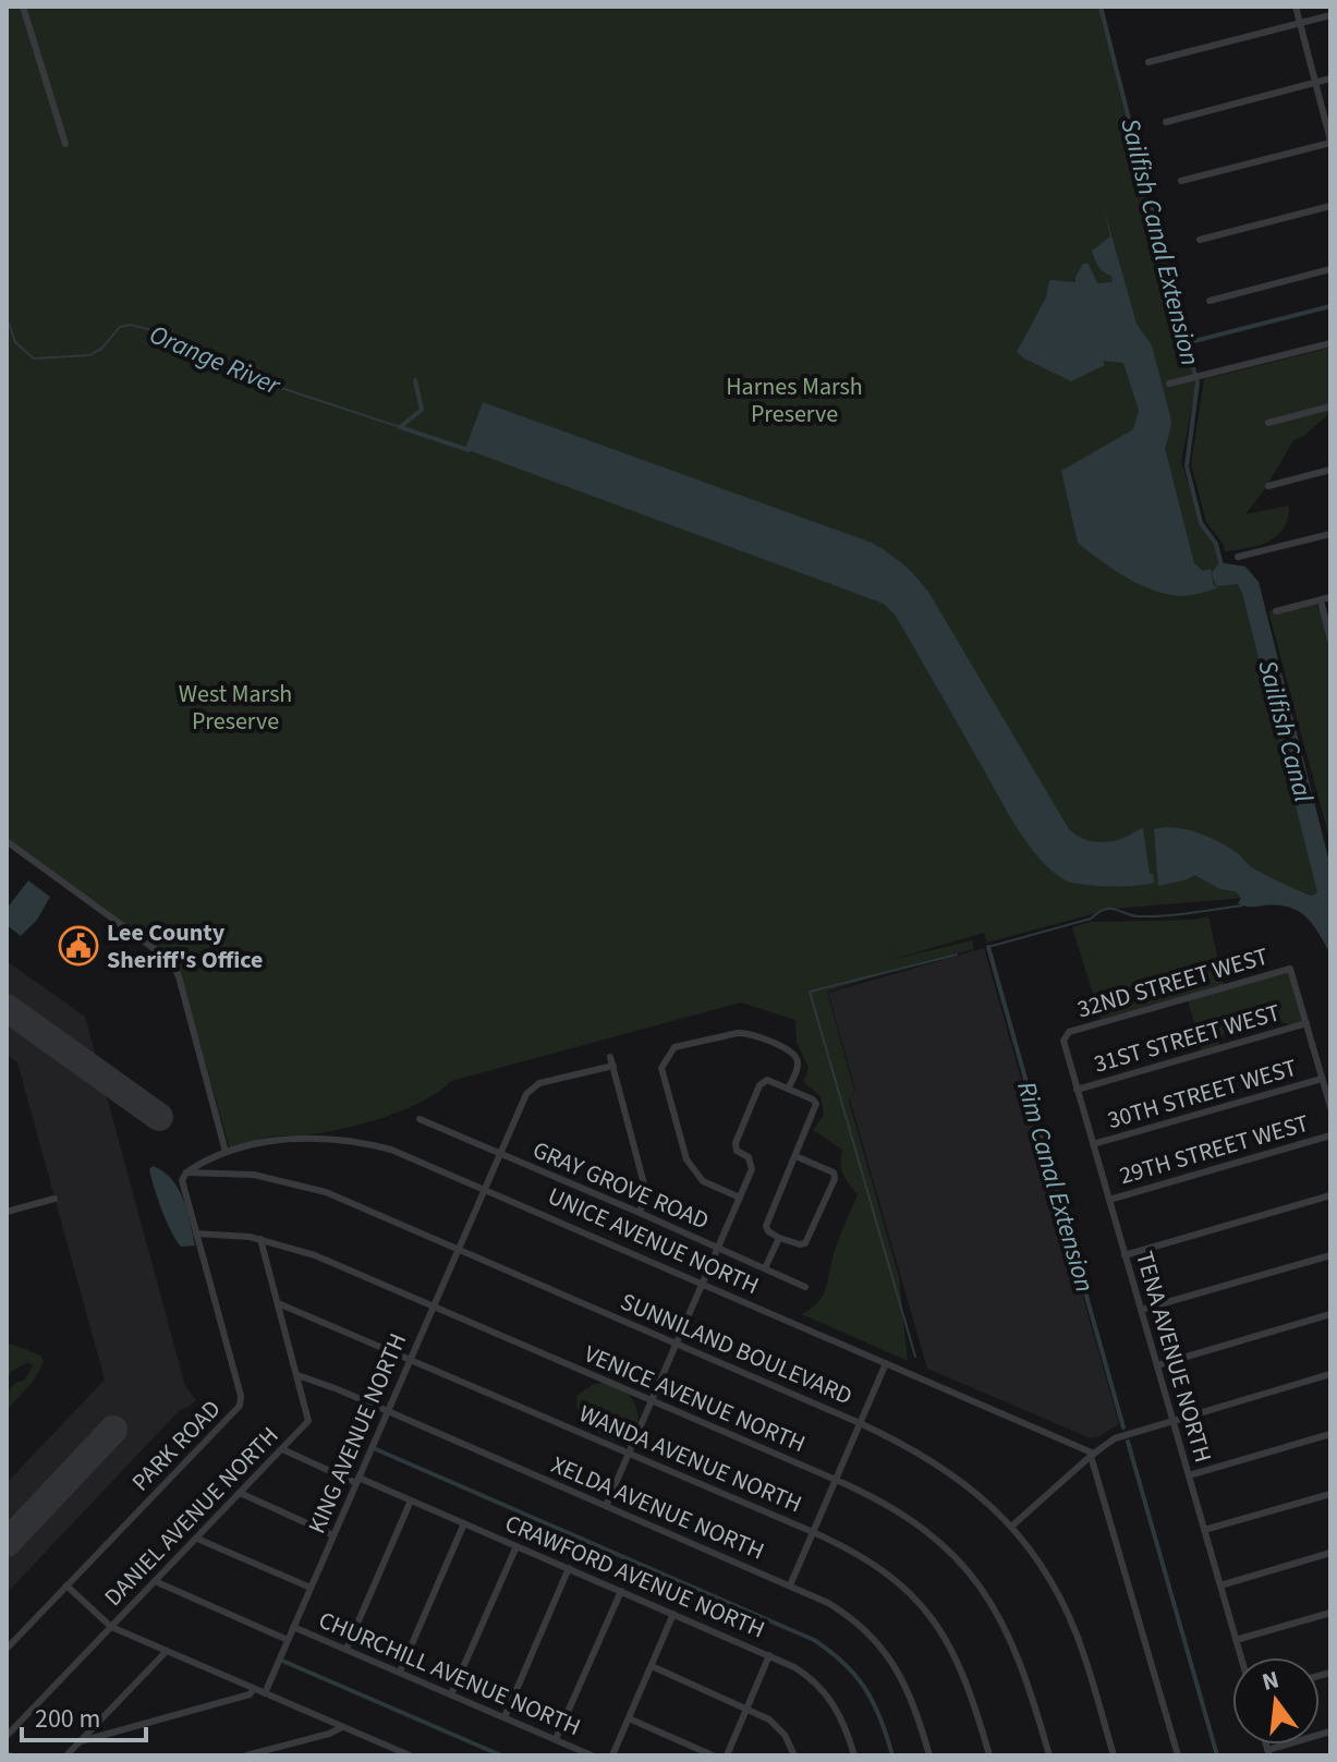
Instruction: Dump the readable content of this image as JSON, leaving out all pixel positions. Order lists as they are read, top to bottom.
{
  "streets": {
    "street": [
      "32ND STREET WEST",
      "31ST STREET WEST",
      "30TH STREET WEST",
      "29TH STREET WEST",
      "GRAY GROVE ROAD",
      "UNICE AVENUE NORTH",
      "SUNNILAND BOULEVARD",
      "TENA AVENUE NORTH",
      "VENICE AVENUE NORTH",
      "KING AVENUE NORTH",
      "PARK ROAD",
      "WANDA AVENUE NORTH",
      "XELDA AVENUE NORTH",
      "DANIEL AVENUE NORTH",
      "CRAWFORD AVENUE NORTH",
      "CHURCHILL AVENUE NORTH"
    ]
  },
  "crossings": [
    ["32ND STREET WEST", "31ST STREET WEST"],
    ["32ND STREET WEST", "TENA AVENUE NORTH"],
    ["31ST STREET WEST", "TENA AVENUE NORTH"],
    ["30TH STREET WEST", "TENA AVENUE NORTH"],
    ["29TH STREET WEST", "TENA AVENUE NORTH"],
    ["GRAY GROVE ROAD", "KING AVENUE NORTH"],
    ["UNICE AVENUE NORTH", "SUNNILAND BOULEVARD"],
    ["UNICE AVENUE NORTH", "KING AVENUE NORTH"],
    ["UNICE AVENUE NORTH", "PARK ROAD"],
    ["SUNNILAND BOULEVARD", "KING AVENUE NORTH"],
    ["SUNNILAND BOULEVARD", "PARK ROAD"],
    ["VENICE AVENUE NORTH", "KING AVENUE NORTH"],
    ["VENICE AVENUE NORTH", "PARK ROAD"],
    ["VENICE AVENUE NORTH", "DANIEL AVENUE NORTH"],
    ["KING AVENUE NORTH", "WANDA AVENUE NORTH"],
    ["KING AVENUE NORTH", "XELDA AVENUE NORTH"],
    ["KING AVENUE NORTH", "CRAWFORD AVENUE NORTH"],
    ["KING AVENUE NORTH", "CHURCHILL AVENUE NORTH"],
    ["WANDA AVENUE NORTH", "DANIEL AVENUE NORTH"],
    ["XELDA AVENUE NORTH", "DANIEL AVENUE NORTH"],
    ["DANIEL AVENUE NORTH", "CRAWFORD AVENUE NORTH"],
    ["DANIEL AVENUE NORTH", "CHURCHILL AVENUE NORTH"]
  ],
  "water": [
    "Sailfish Canal Extension",
    "Orange River",
    "Sailfish Canal",
    "Rim Canal Extension"
  ],
  "parks": ["Harnes Marsh Preserve", "West Marsh Preserve"],
  "places": {
    "public building": ["Lee County Sheriff's Office"]
  },
  "scale_bar": "200 m",
  "north": "top"
}
